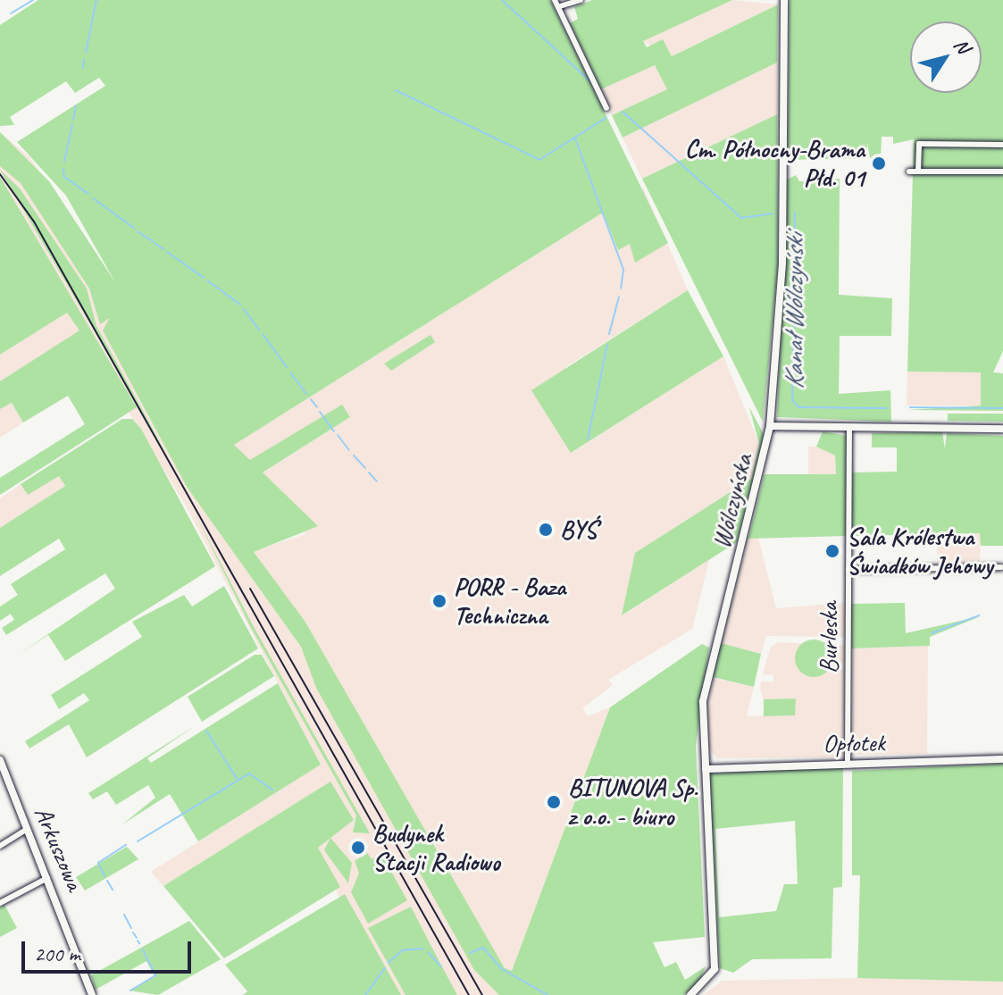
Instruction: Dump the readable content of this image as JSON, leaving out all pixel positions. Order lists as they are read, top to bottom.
{
  "streets": {
    "street": [
      "Wólczyńska",
      "Burleska",
      "Opłotek",
      "Arkuszowa"
    ]
  },
  "crossings": [
    ["Wólczyńska", "Opłotek"],
    ["Burleska", "Opłotek"]
  ],
  "water": ["Kanał Wólczyński"],
  "places": [
    "Cm. Północny-Brama Płd. 01",
    "BYŚ",
    "Sala Królestwa Świadków Jehowy",
    "PORR - Baza Techniczna",
    "BITUNOVA Sp. z o.o. - biuro",
    "Budynek Stacji Radiowo"
  ],
  "scale_bar": "200 m",
  "north": "top right"
}
